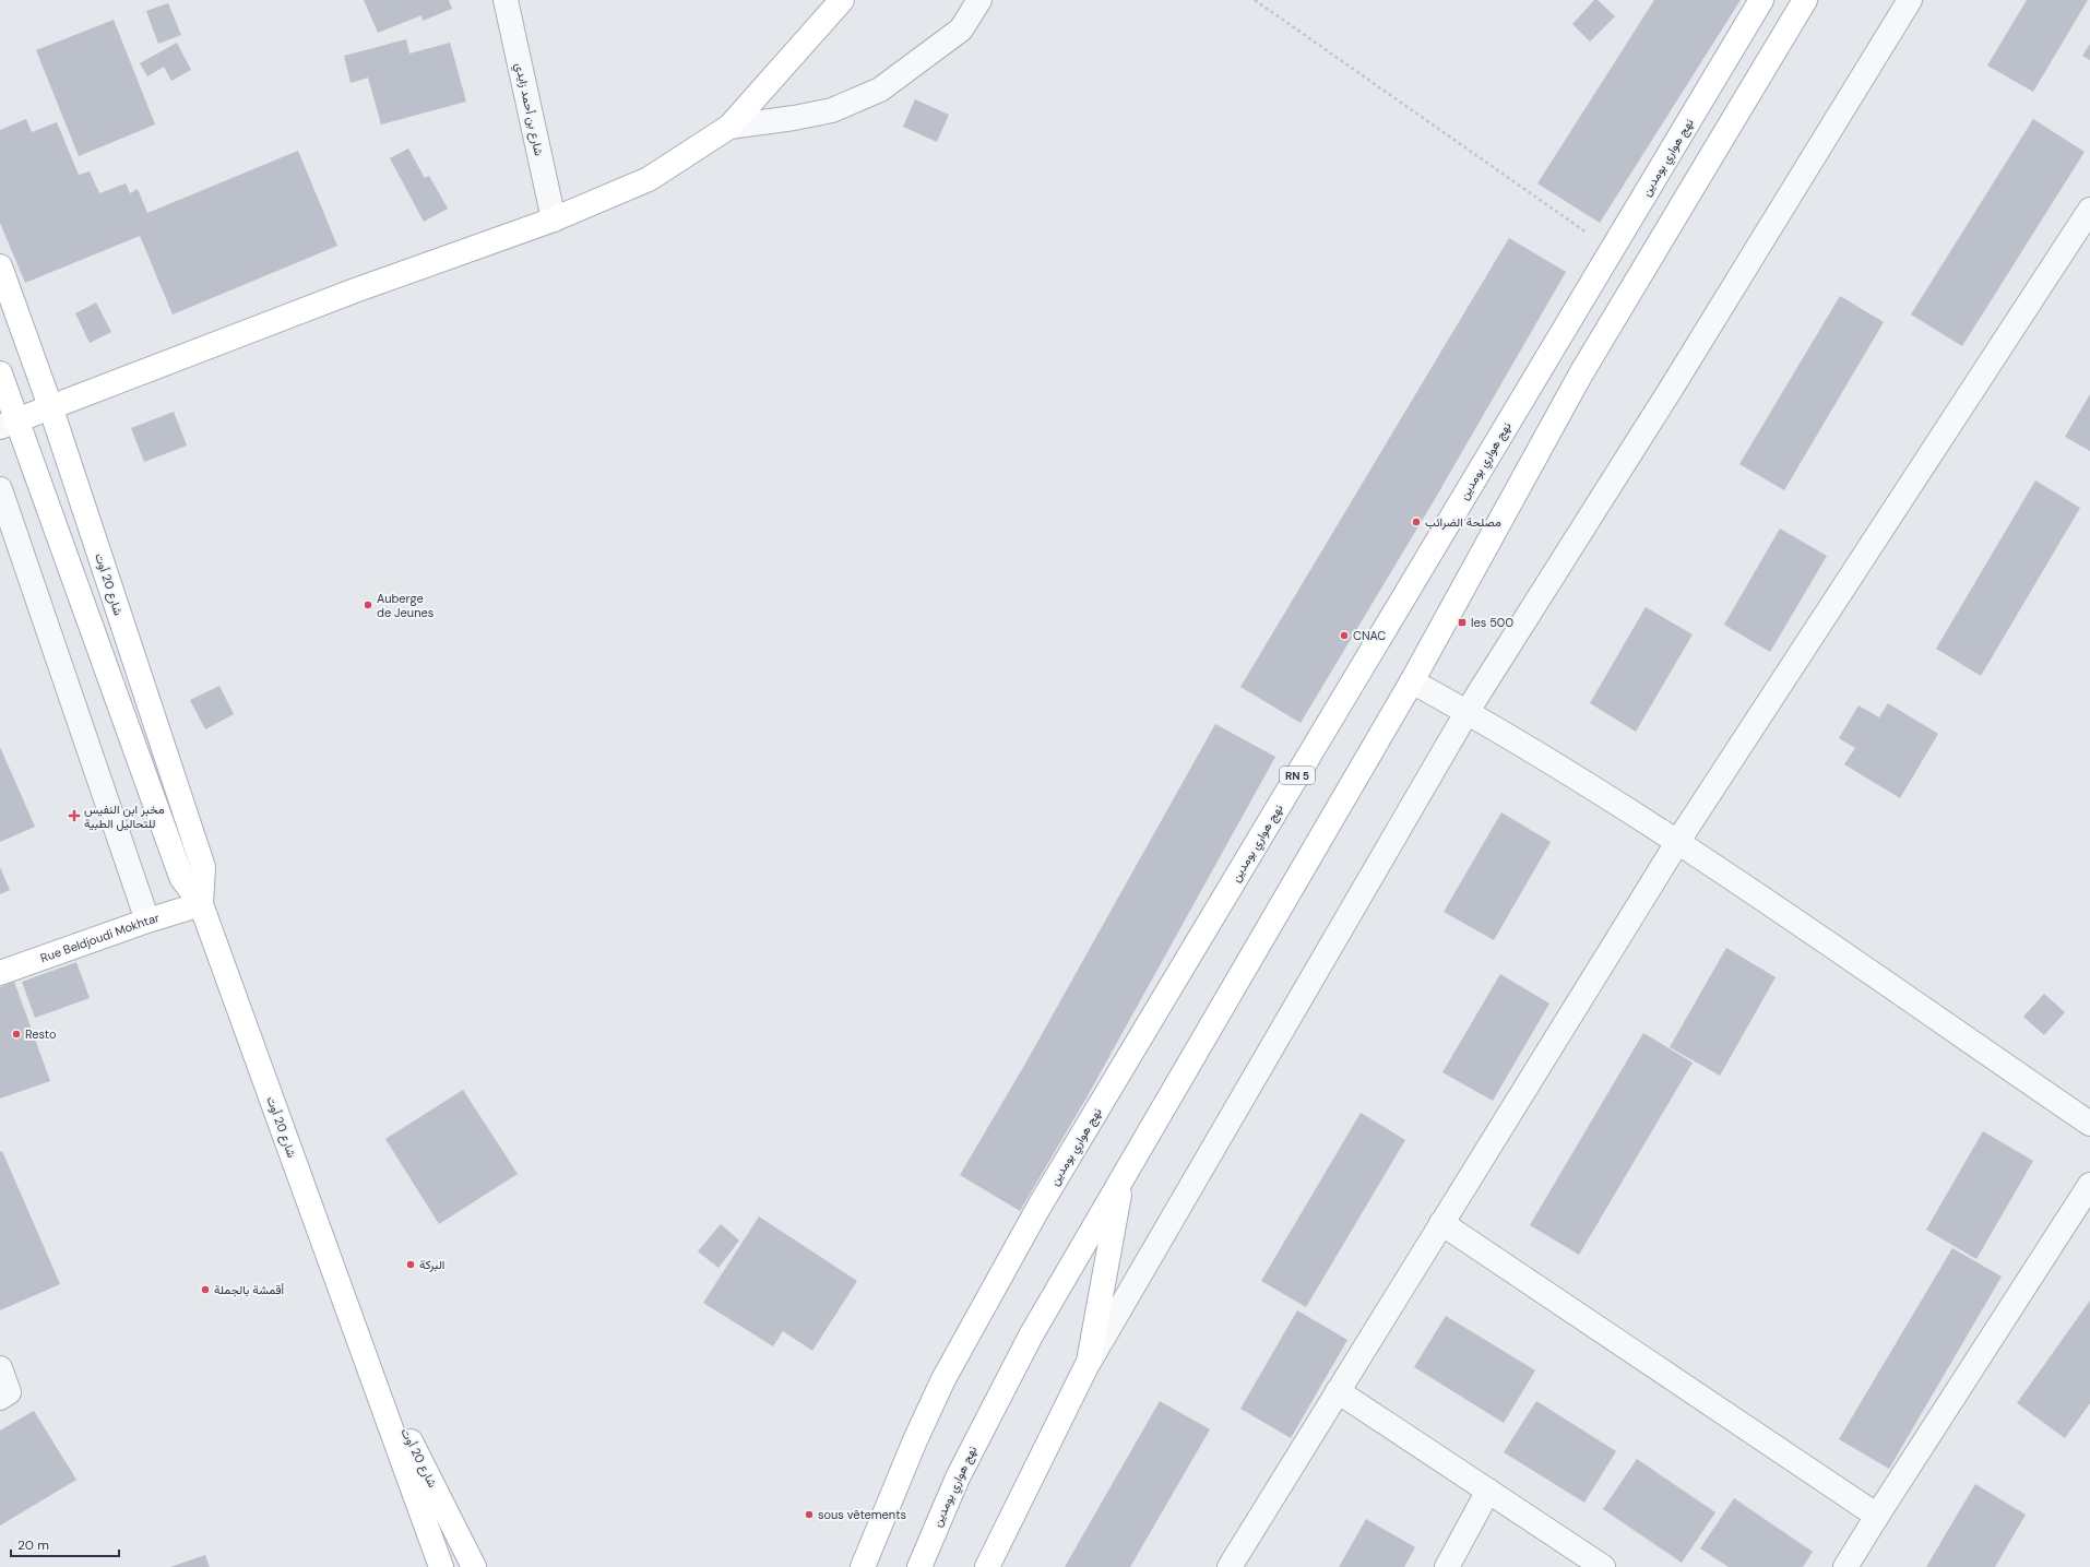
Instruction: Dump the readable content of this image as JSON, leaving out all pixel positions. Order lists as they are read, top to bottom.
{
  "streets": {
    "main road": [
      "نهج هواري بومدين",
      "شارع 20 أوت",
      "RN 5",
      "Rue Beldjoudi Mokhtar"
    ],
    "street": ["شارع بن أحمد زايدي"]
  },
  "crossings": [
    ["شارع 20 أوت", "Rue Beldjoudi Mokhtar"]
  ],
  "places": {
    "other": [
      "مصلحة الضرائب",
      "Auberge de Jeunes",
      "CNAC",
      "Resto",
      "البركة",
      "أقمشة بالجملة",
      "sous vêtements"
    ],
    "transit": ["les 500"],
    "health": ["مخبر ابن النفيس للتحاليل الطبية"]
  },
  "scale_bar": "20 m"
}
